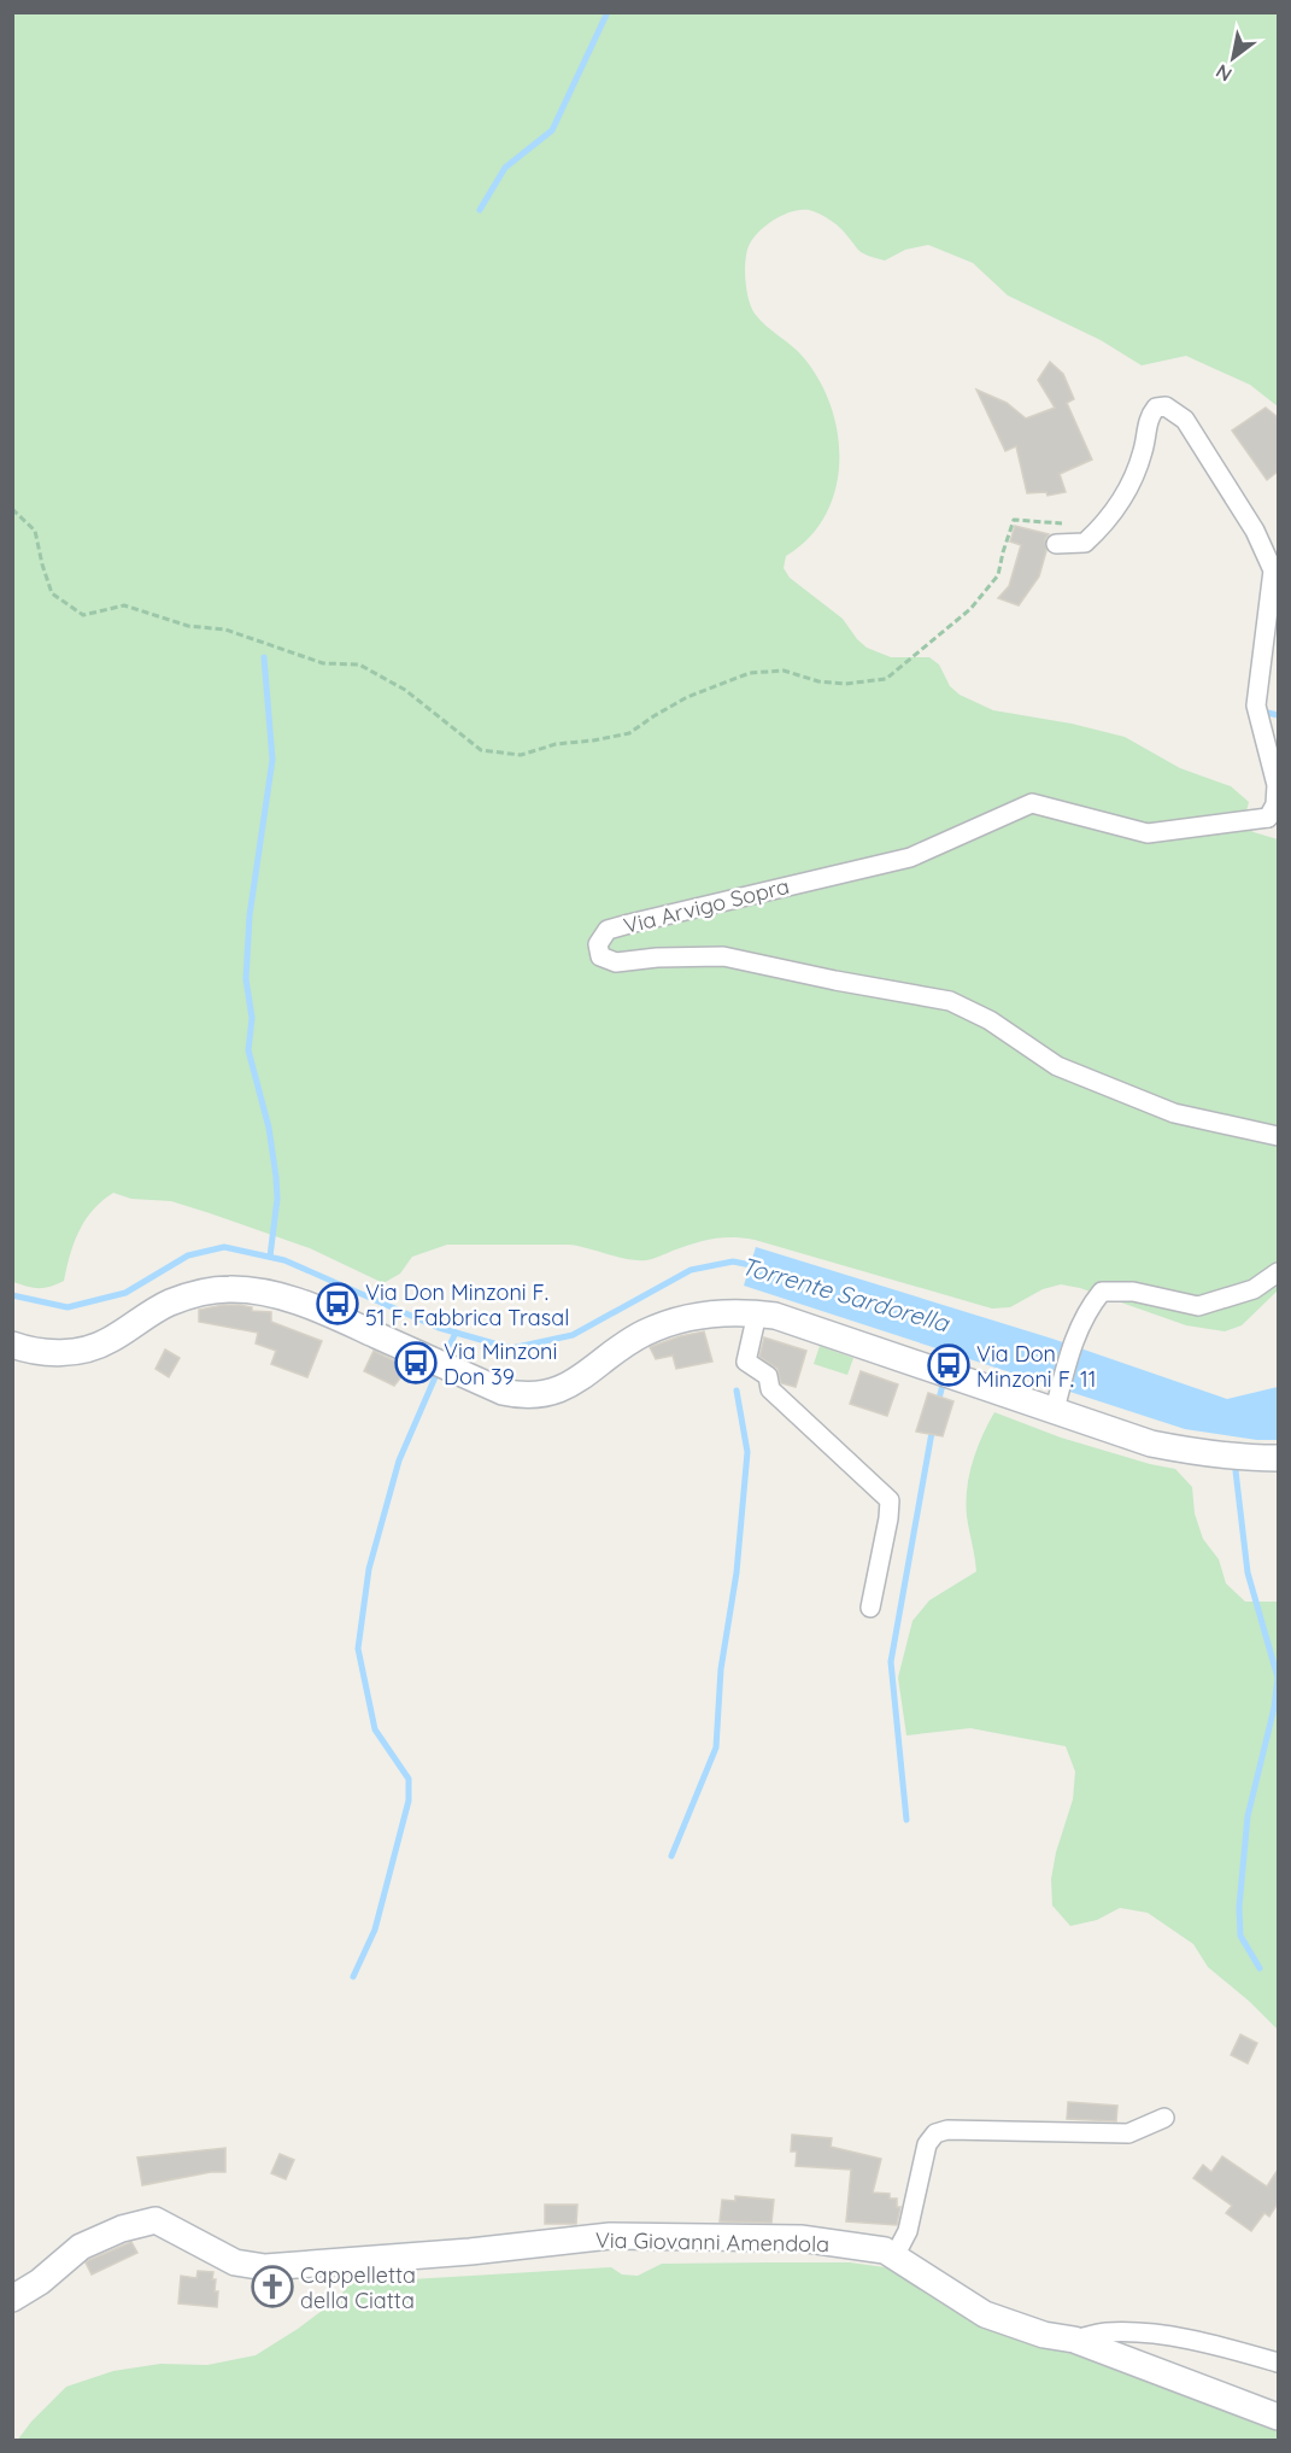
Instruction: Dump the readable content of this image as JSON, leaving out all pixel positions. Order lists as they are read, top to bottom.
{
  "streets": {
    "main road": ["Via Giovanni Amendola"],
    "street": ["Via Arvigo Sopra"]
  },
  "water": ["Torrente Sardorella"],
  "places": {
    "bus stop": ["Via Don Minzoni F. 51 F. Fabbrica Trasal", "Via Minzoni Don 39", "Via Don Minzoni F. 11"],
    "church": ["Cappelletta della Ciatta"]
  },
  "north": "bottom left"
}
